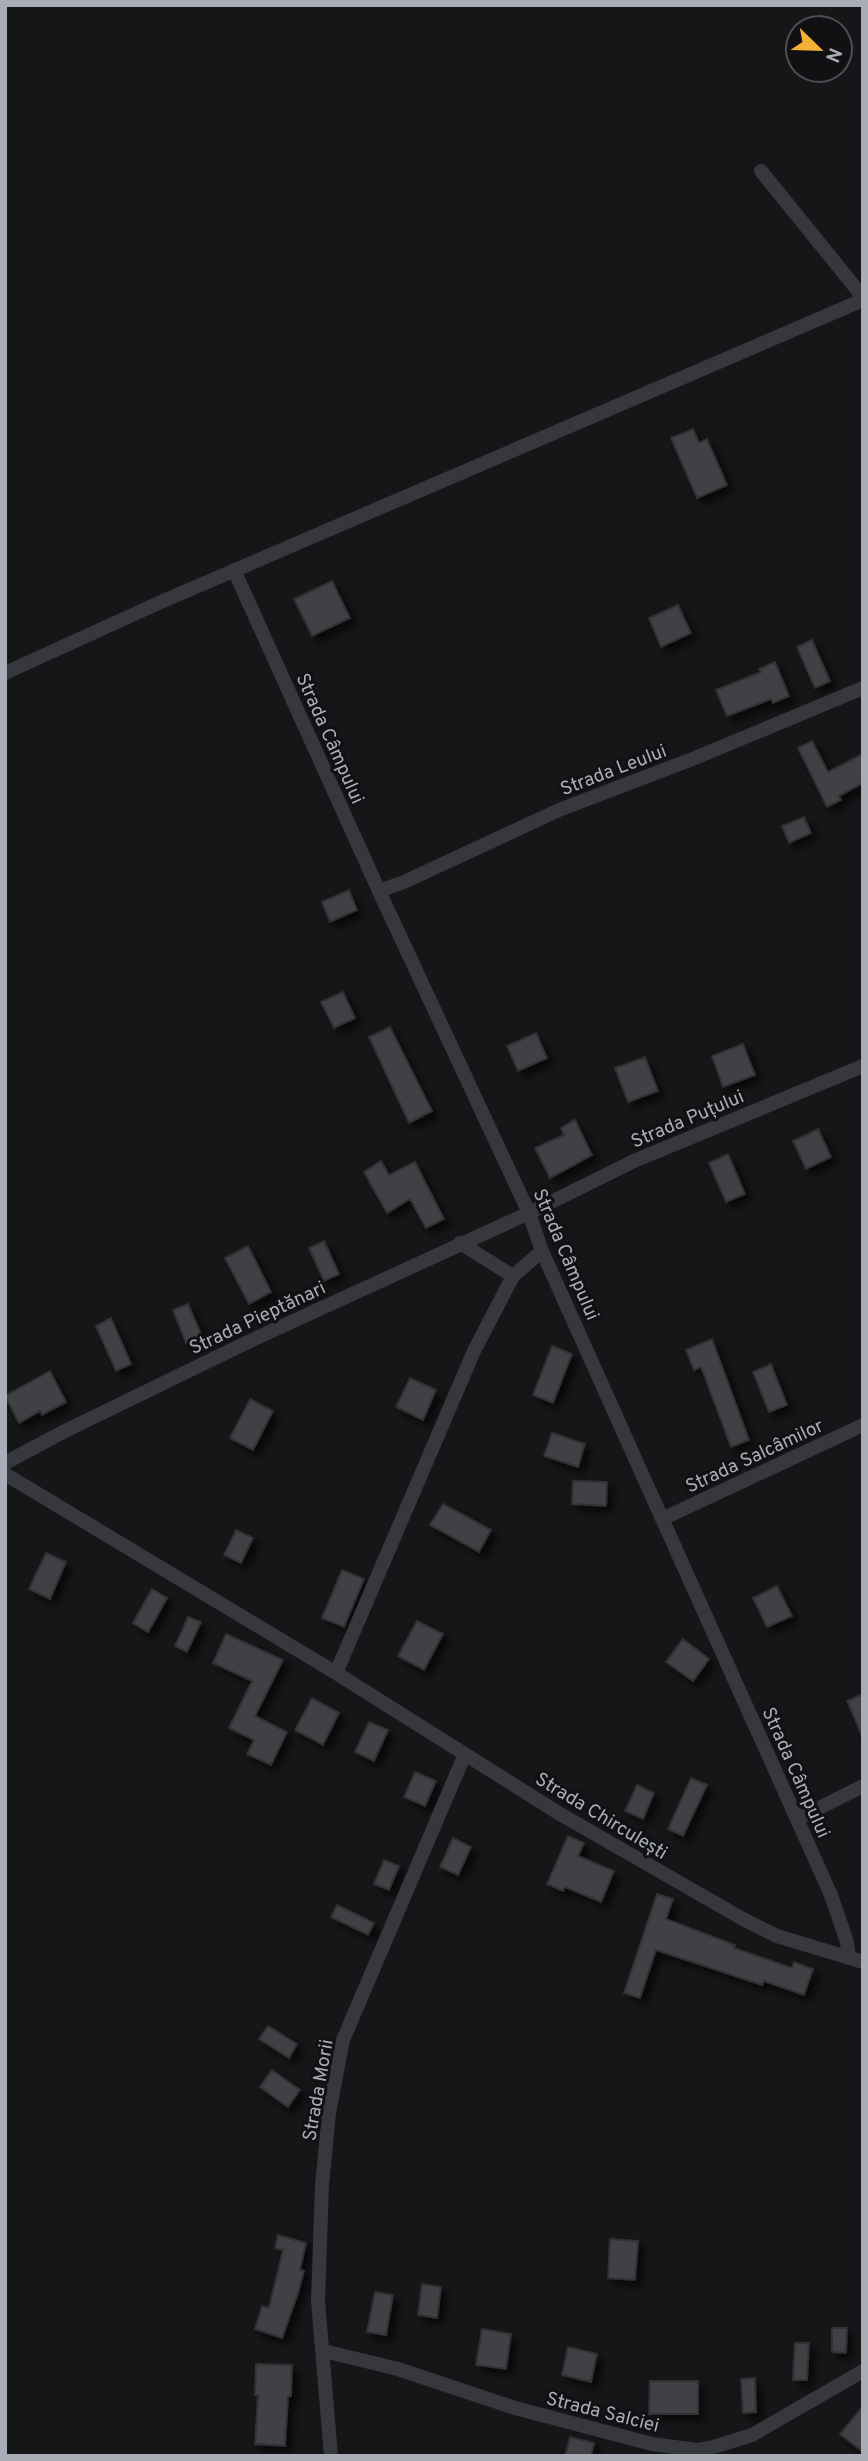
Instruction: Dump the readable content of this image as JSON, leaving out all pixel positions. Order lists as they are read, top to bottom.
{
  "streets": {
    "street": [
      "Strada Câmpului",
      "Strada Leului",
      "Strada Puțului",
      "Strada Pieptănari",
      "Strada Salcâmilor",
      "Strada Chirculești",
      "Strada Morii",
      "Strada Salciei"
    ]
  },
  "crossings": [
    ["Strada Câmpului", "Strada Leului"],
    ["Strada Câmpului", "Strada Puțului"],
    ["Strada Câmpului", "Strada Pieptănari"],
    ["Strada Câmpului", "Strada Salcâmilor"],
    ["Strada Câmpului", "Strada Chirculești"],
    ["Strada Puțului", "Strada Pieptănari"],
    ["Strada Chirculești", "Strada Morii"],
    ["Strada Morii", "Strada Salciei"]
  ],
  "north": "bottom right"
}
